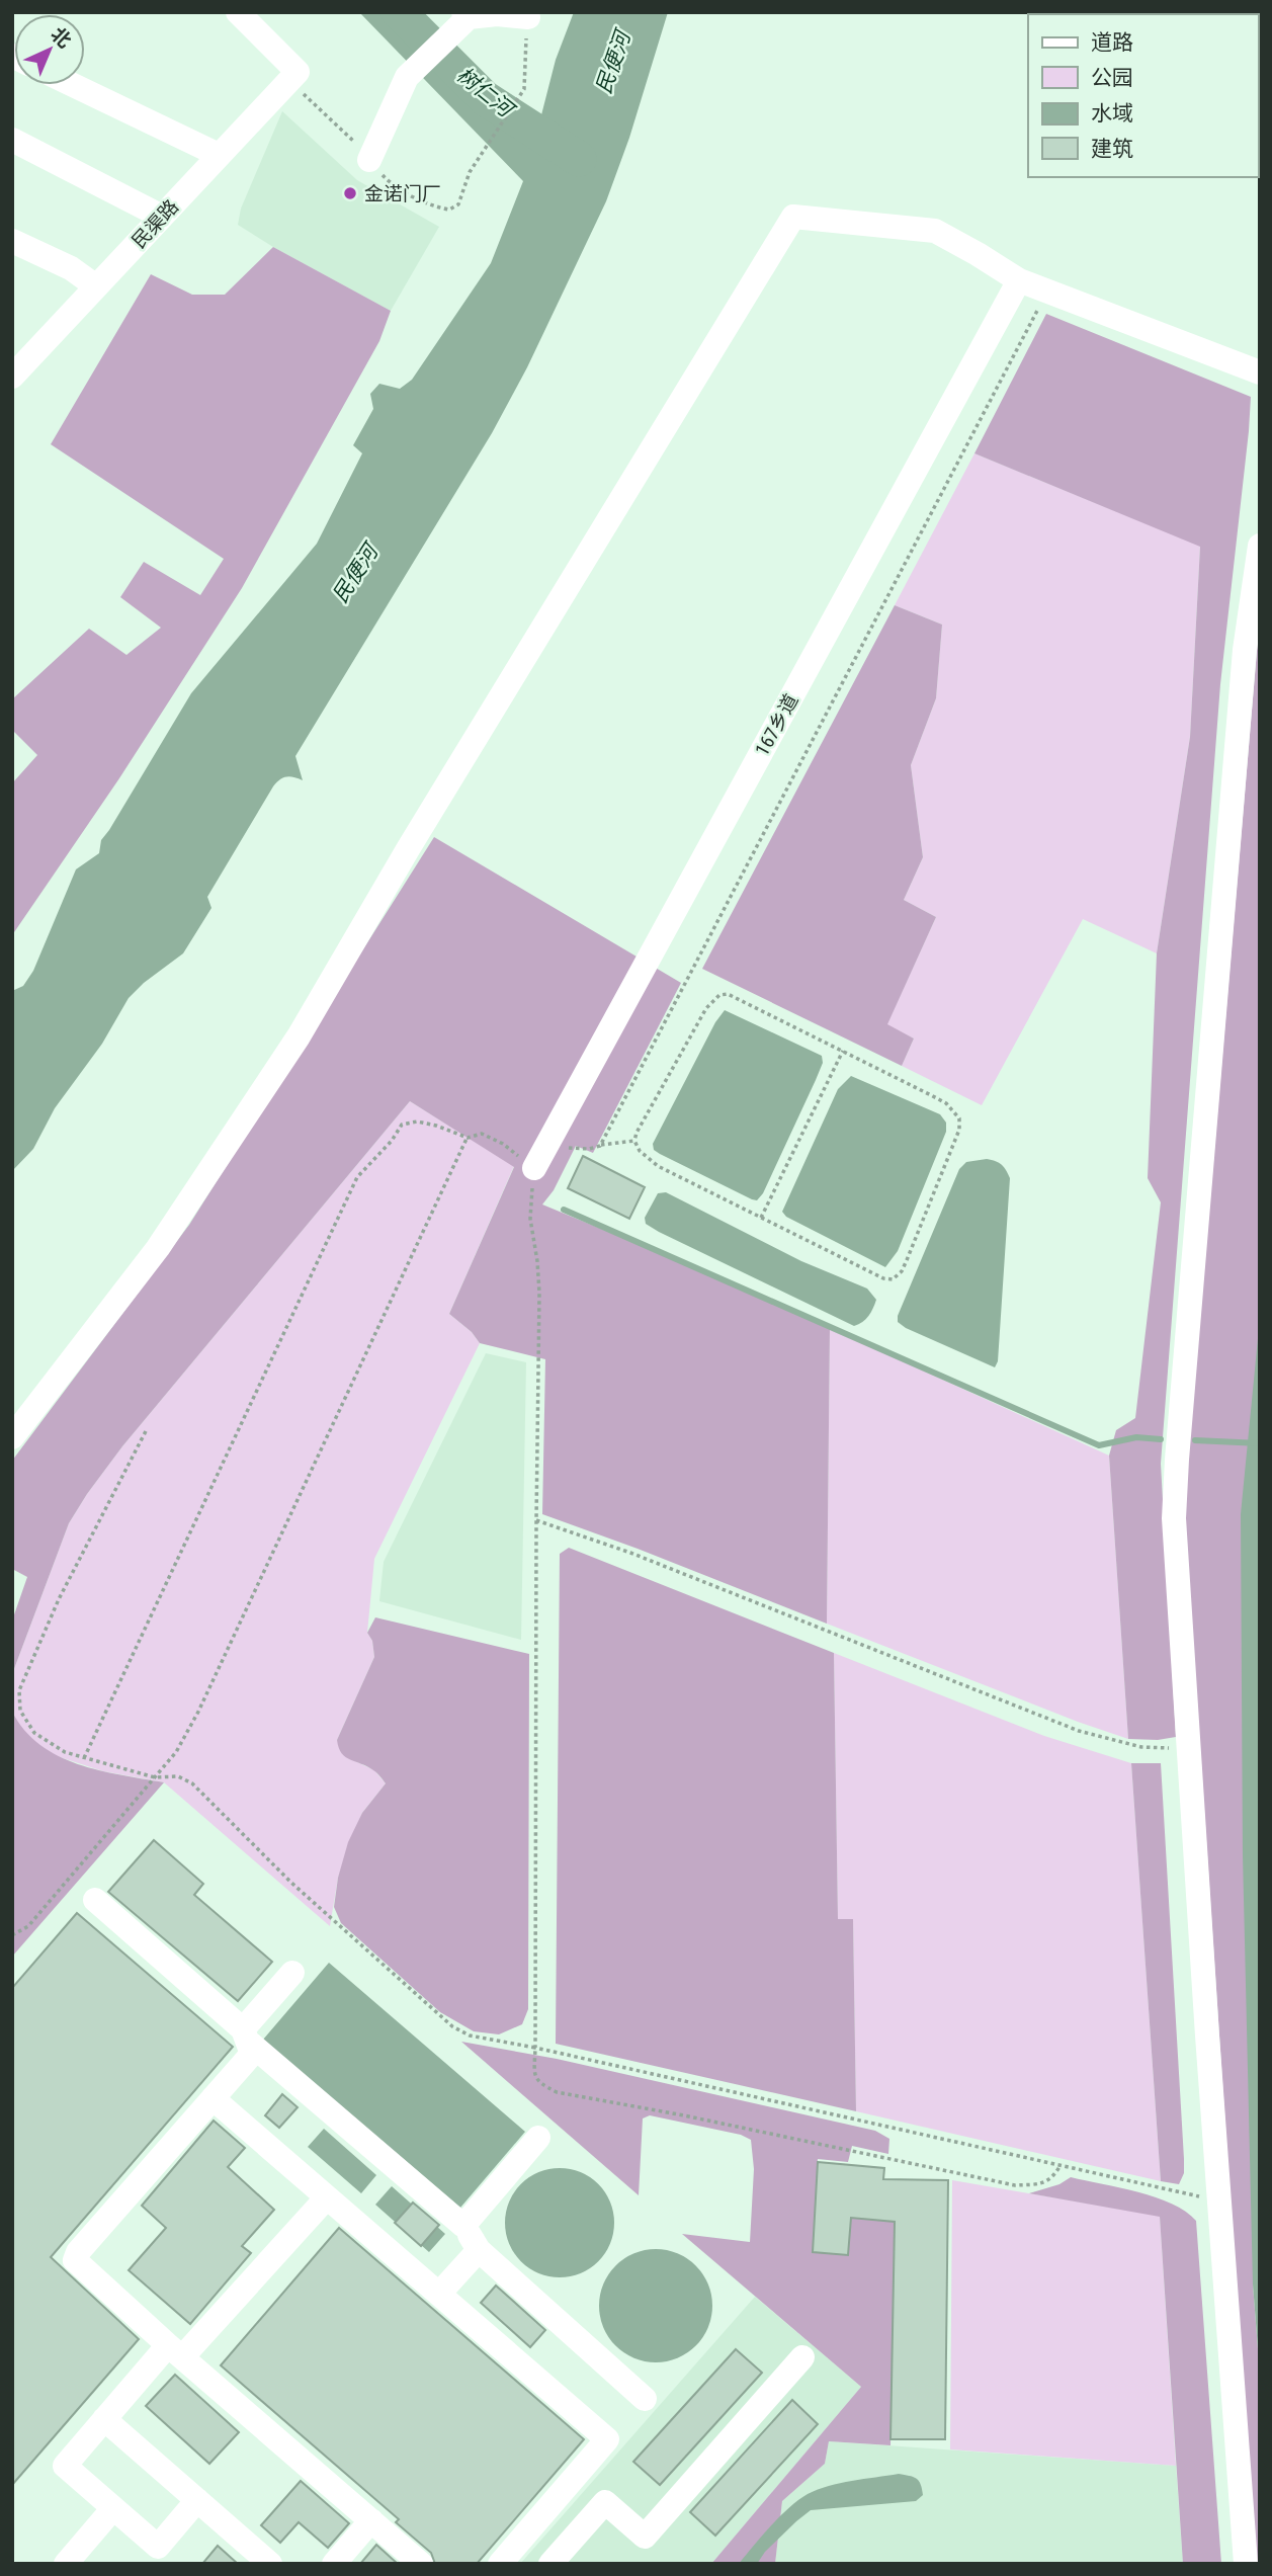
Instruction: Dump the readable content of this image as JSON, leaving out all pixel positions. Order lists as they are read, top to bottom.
{
  "streets": {
    "street": ["民渠路", "167乡道"]
  },
  "water": ["民便河", "树仁河"],
  "places": ["金诺门厂"],
  "legend": [
    "道路",
    "公园",
    "水域",
    "建筑"
  ],
  "north": "top right"
}
